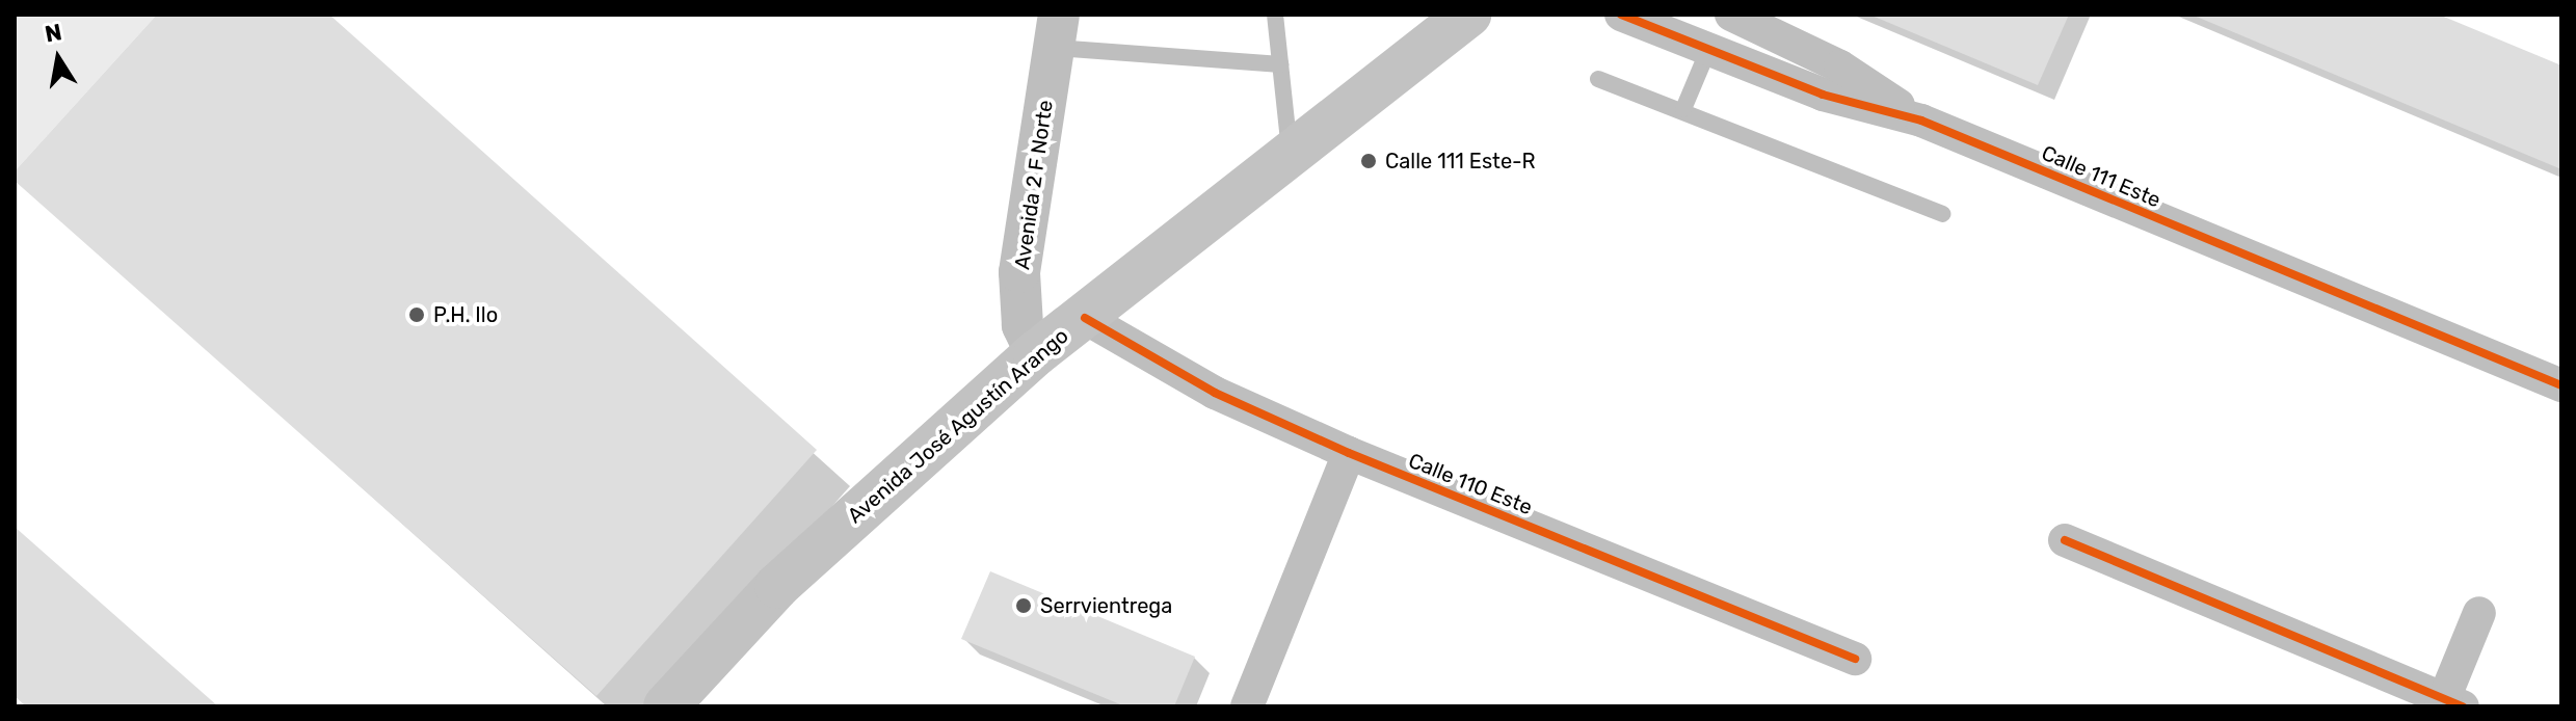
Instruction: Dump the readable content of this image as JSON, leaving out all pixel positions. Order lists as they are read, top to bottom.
{
  "streets": {
    "main road": ["Avenida José Agustín Arango"],
    "street": ["Calle 111 Este", "Avenida 2 F Norte", "Calle 110 Este"]
  },
  "crossings": [
    ["Avenida 2 F Norte", "Avenida José Agustín Arango"],
    ["Avenida José Agustín Arango", "Calle 110 Este"]
  ],
  "places": ["Calle 111 Este-R", "P.H. Ilo", "Serrvientrega"],
  "north": "top"
}
